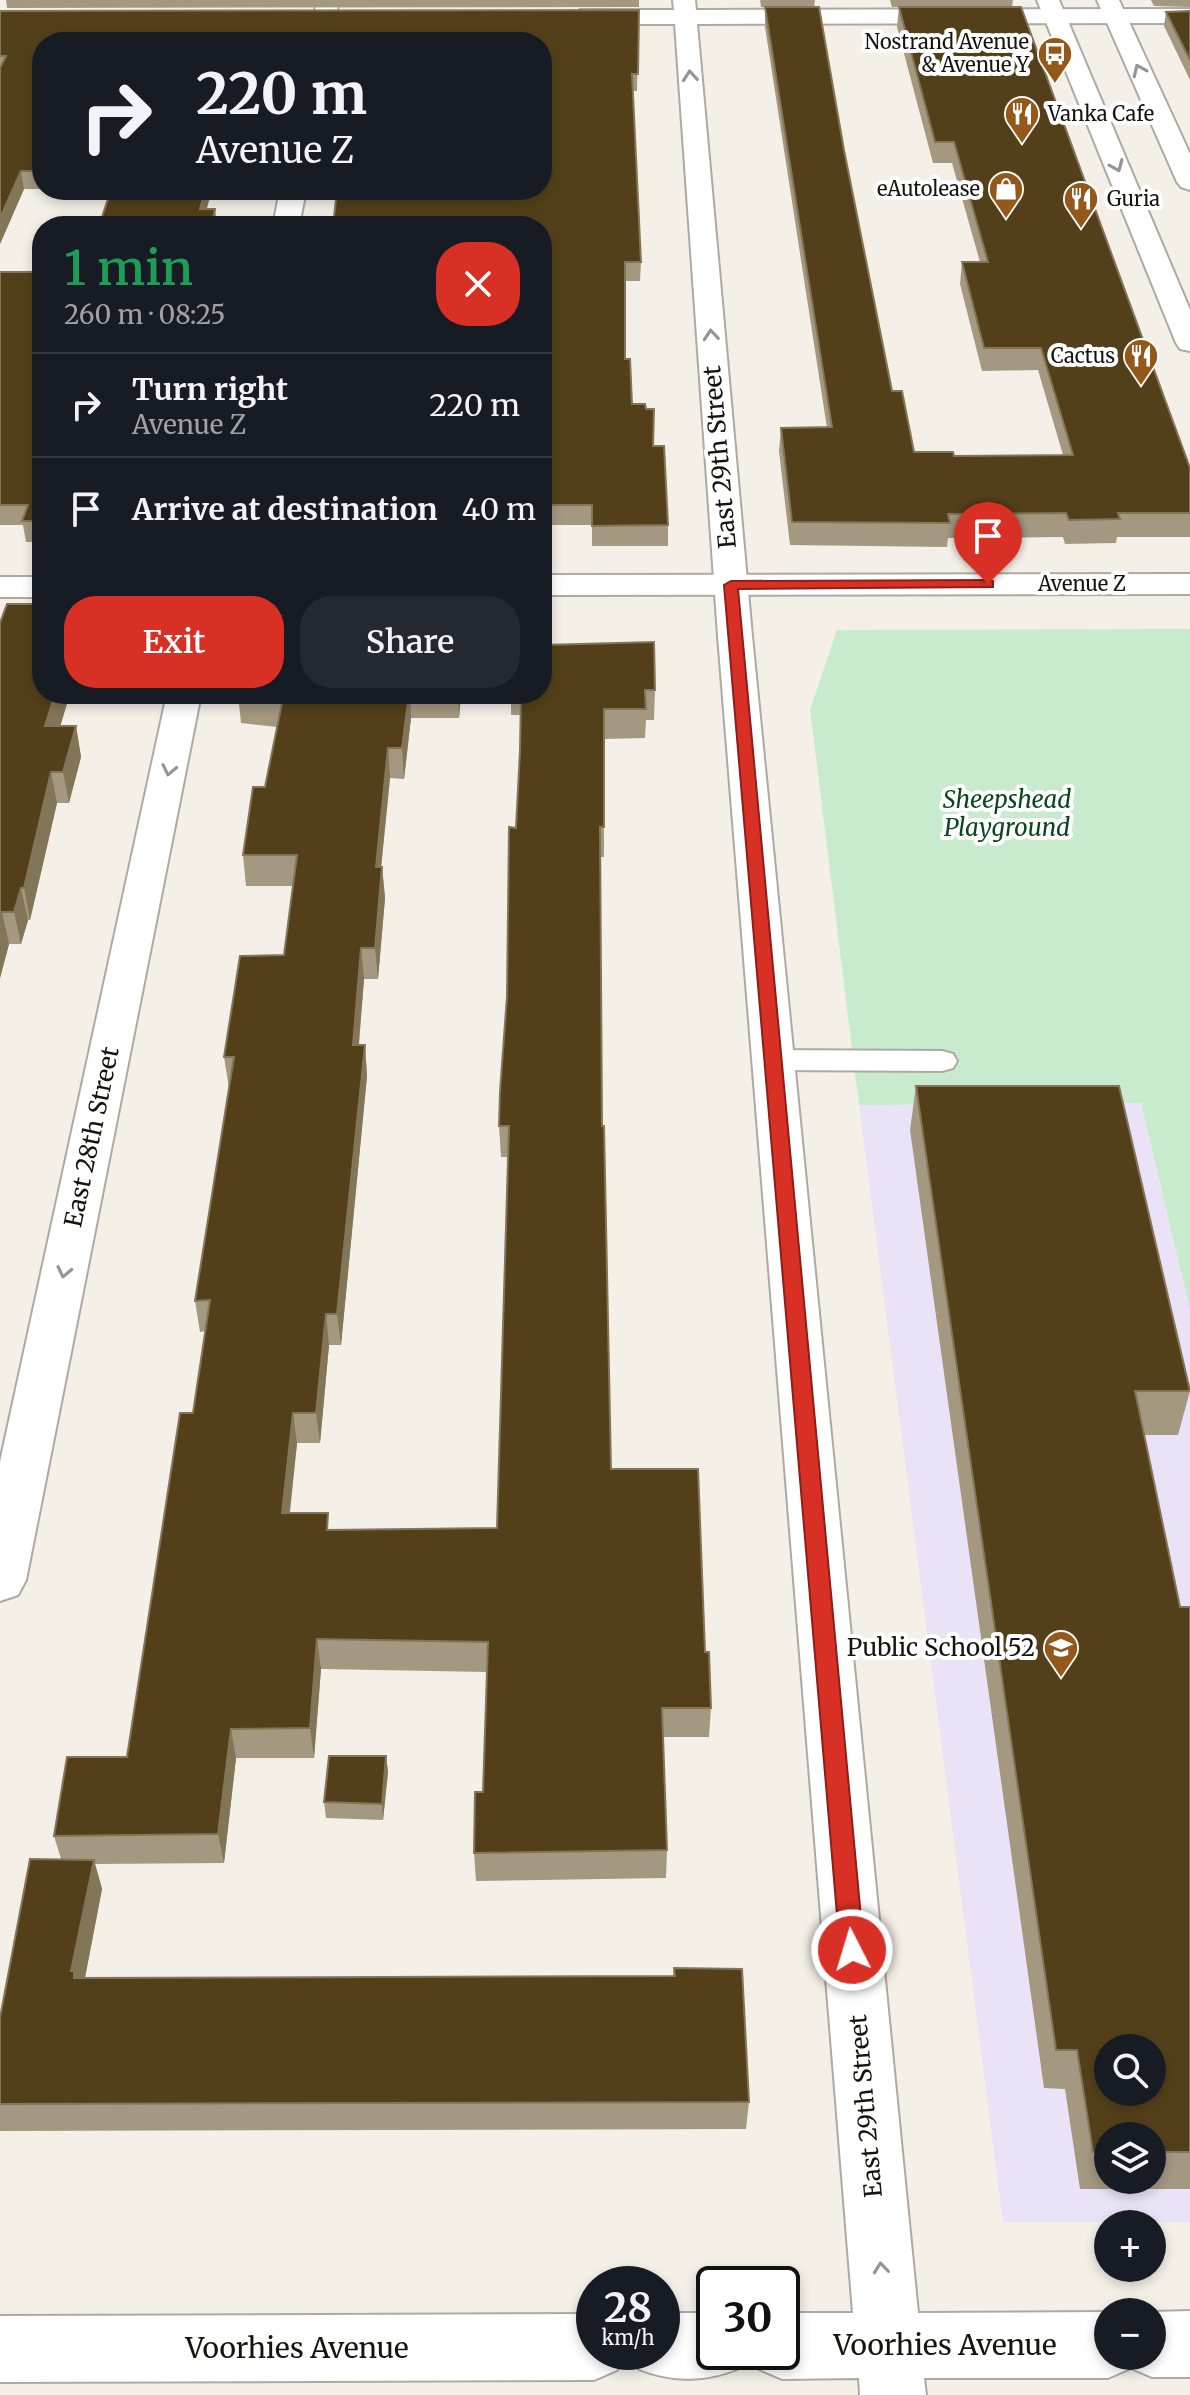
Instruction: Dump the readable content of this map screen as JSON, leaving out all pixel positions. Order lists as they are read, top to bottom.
{
  "streets": {
    "street": [
      "East 29th Street",
      "Avenue Z",
      "East 28th Street",
      "Voorhies Avenue"
    ]
  },
  "crossings": [
    ["East 29th Street", "Avenue Z"],
    ["East 29th Street", "Voorhies Avenue"]
  ],
  "one_way": ["East 29th Street", "East 28th Street"],
  "parks": ["Sheepshead Playground"],
  "places": {
    "bus stop": ["Nostrand Avenue & Avenue Y"],
    "restaurant": ["Vanka Cafe", "Guria", "Cactus"],
    "shop": ["eAutolease"],
    "school or university": ["Public School 52"]
  },
  "page": {
    "turn": ["220 m", "Avenue Z"],
    "heading": ["1 min", "260 m · 08:25"],
    "list": [
      {
        "name": "Turn right",
        "note": "Avenue Z",
        "value": "220 m"
      },
      {
        "name": "Arrive at destination",
        "value": "40 m"
      }
    ],
    "buttons": ["Exit", "Share"],
    "map_buttons": ["+", "−"],
    "speed": "28 km/h",
    "limit": "30"
  }
}
